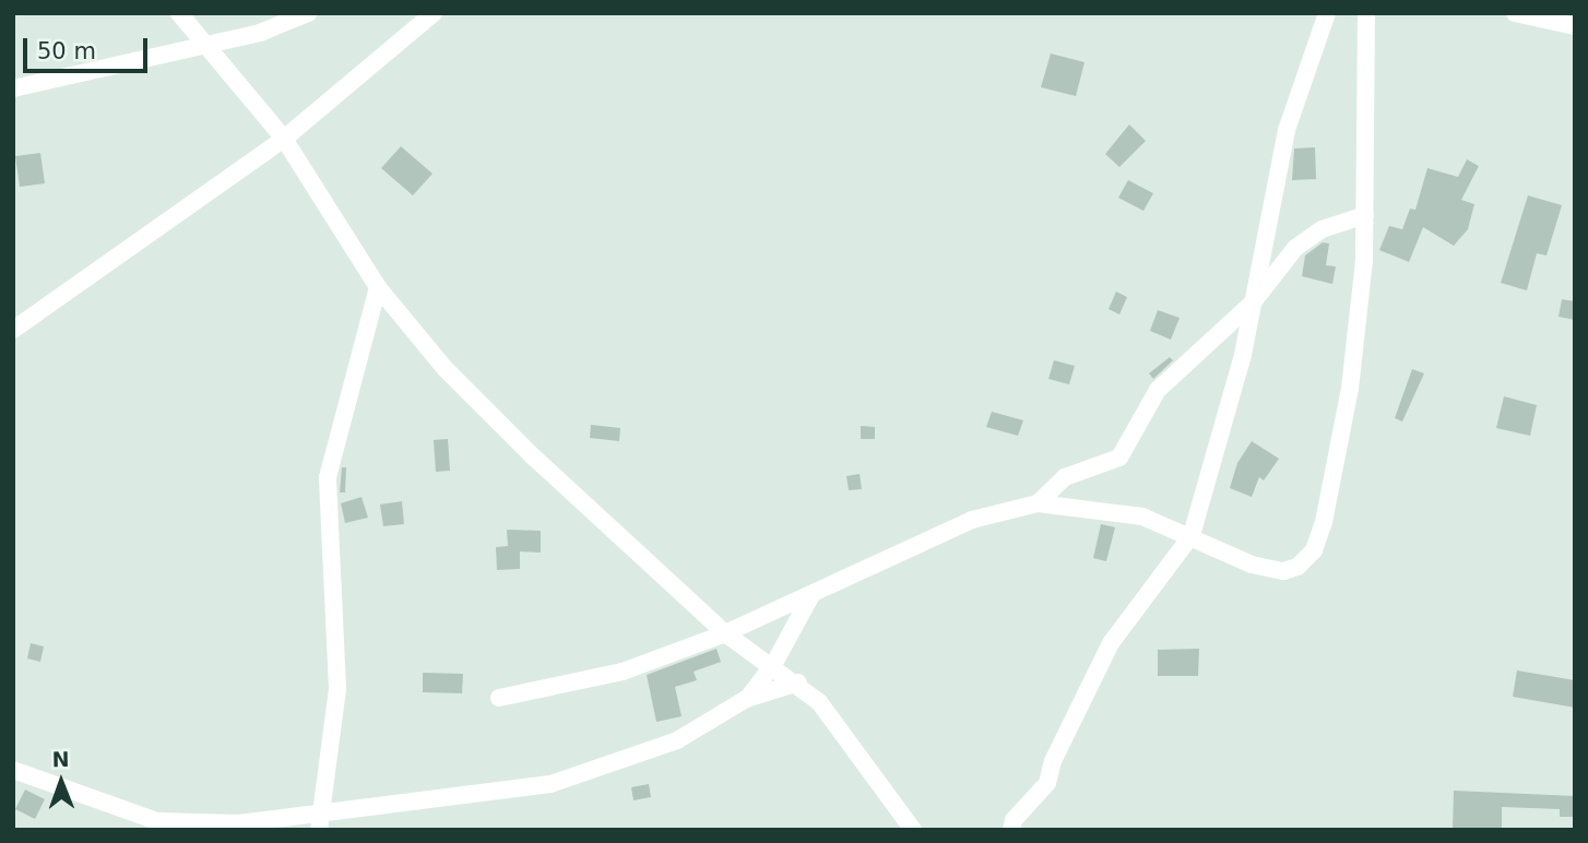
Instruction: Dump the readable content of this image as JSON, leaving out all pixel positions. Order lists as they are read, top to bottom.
{
  "scale_bar": "50 m",
  "north": "top"
}
